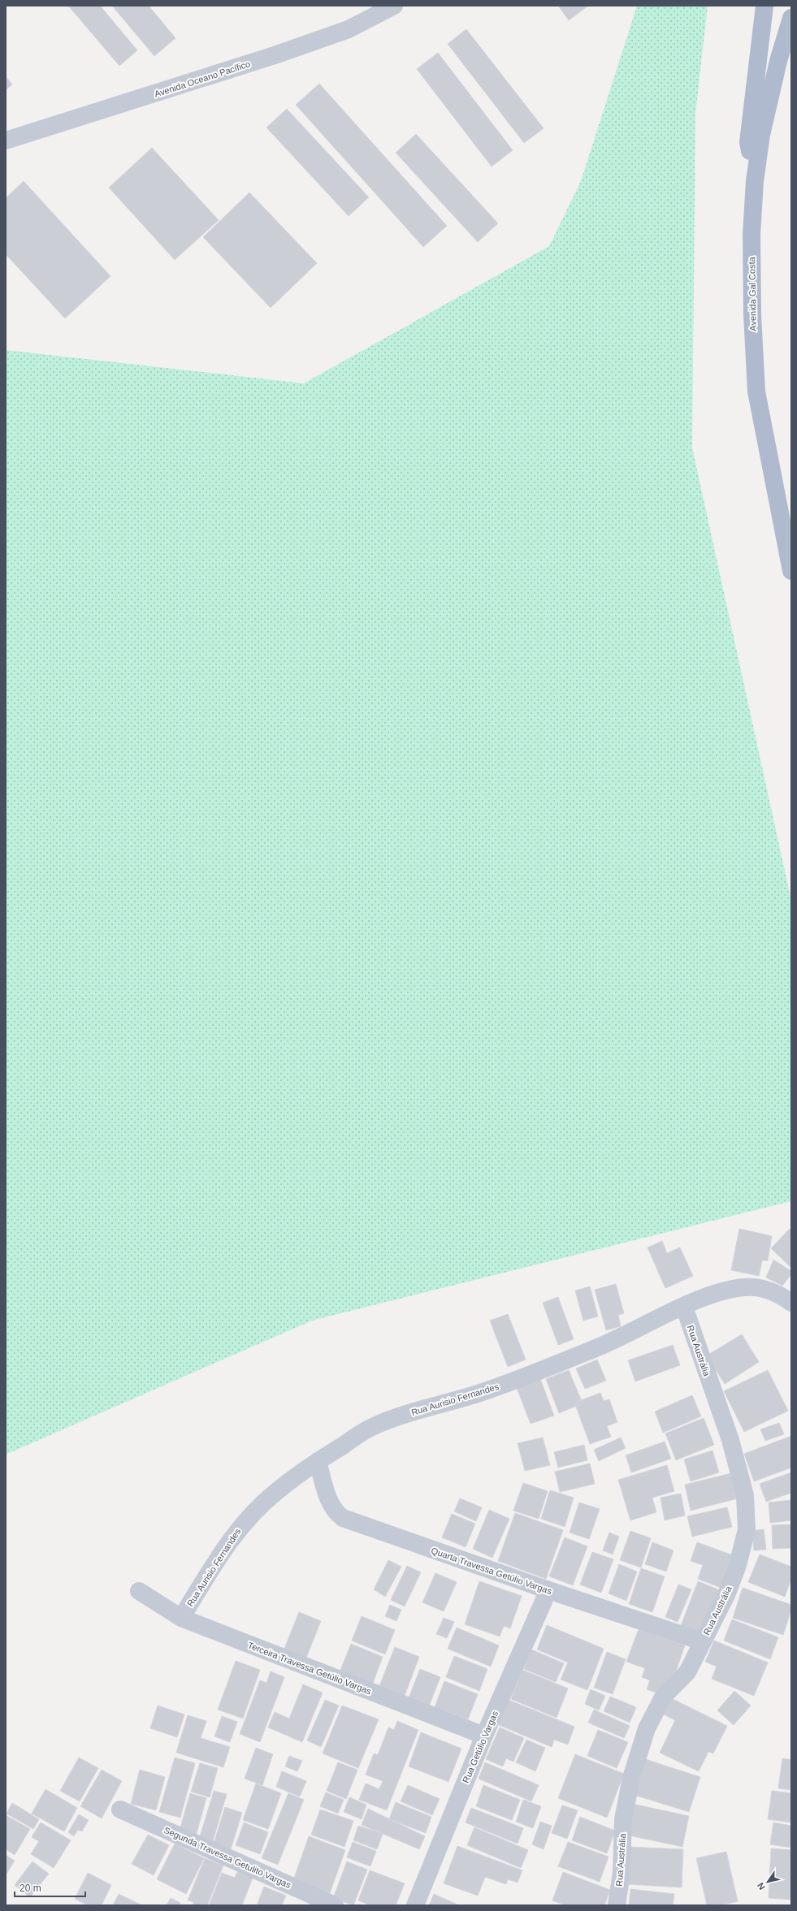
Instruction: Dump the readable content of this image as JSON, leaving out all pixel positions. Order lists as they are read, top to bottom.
{
  "streets": {
    "main road": ["Avenida Gal Costa"],
    "street": [
      "Avenida Oceano Pacífico",
      "Rua Austrália",
      "Rua Aurisio Fernandes",
      "Quarta Travessa Getúlio Vargas",
      "Terceira Travessa Getúlio Vargas",
      "Rua Getúlio Vargas",
      "Segunda Travessa Getulito Vargas"
    ]
  },
  "crossings": [
    ["Rua Austrália", "Rua Aurisio Fernandes"],
    ["Rua Austrália", "Quarta Travessa Getúlio Vargas"],
    ["Rua Aurisio Fernandes", "Quarta Travessa Getúlio Vargas"],
    ["Rua Aurisio Fernandes", "Terceira Travessa Getúlio Vargas"],
    ["Quarta Travessa Getúlio Vargas", "Rua Getúlio Vargas"],
    ["Terceira Travessa Getúlio Vargas", "Rua Getúlio Vargas"]
  ],
  "scale_bar": "20 m",
  "north": "bottom left"
}
